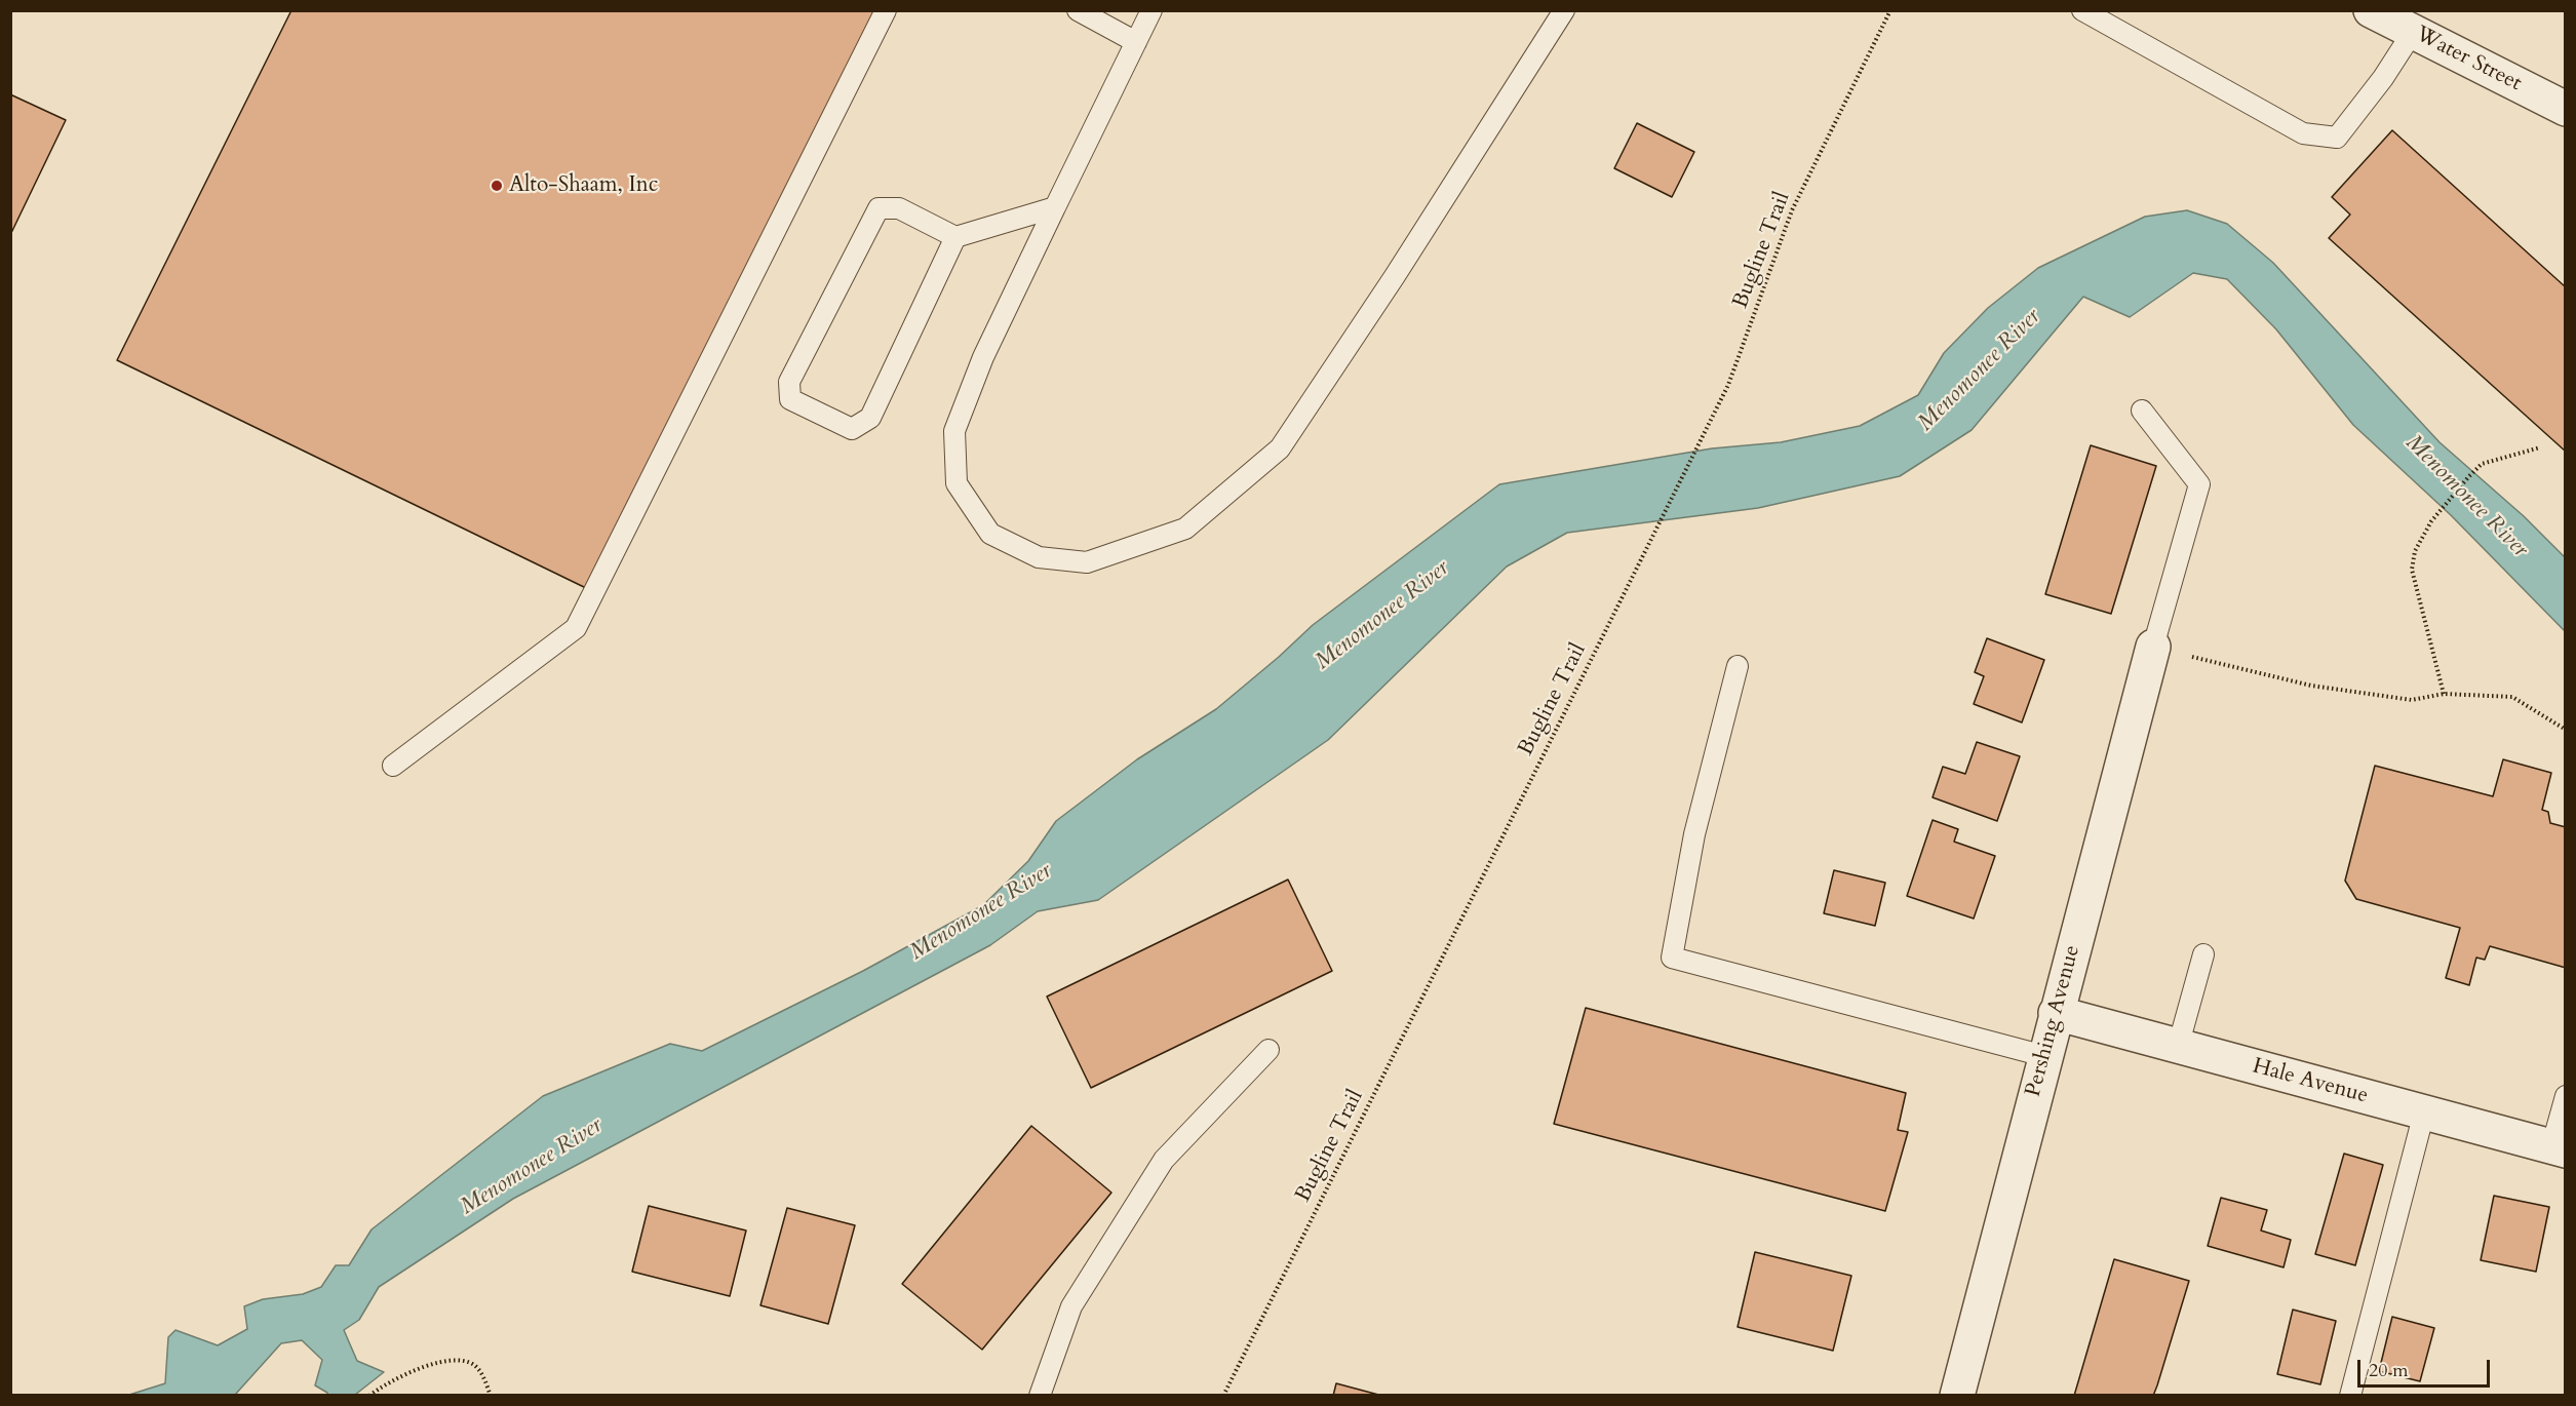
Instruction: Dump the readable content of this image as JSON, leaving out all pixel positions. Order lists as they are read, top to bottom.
{
  "streets": {
    "street": ["Water Street", "Pershing Avenue", "Hale Avenue"],
    "path": ["Bugline Trail"]
  },
  "crossings": [
    ["Pershing Avenue", "Hale Avenue"]
  ],
  "water": ["Menomonee River"],
  "places": ["Alto-Shaam, Inc"],
  "scale_bar": "20 m"
}
